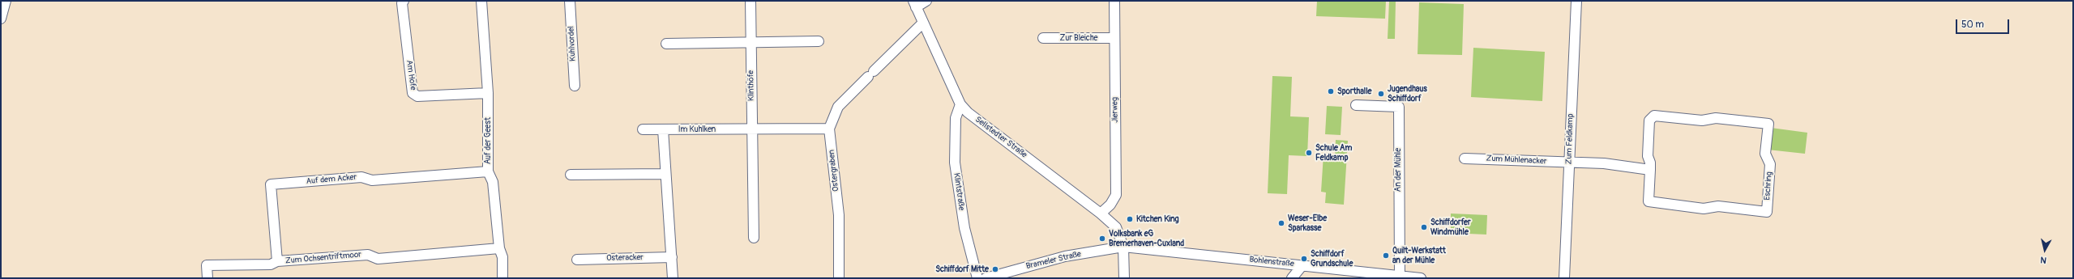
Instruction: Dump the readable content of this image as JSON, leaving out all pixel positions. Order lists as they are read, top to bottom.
{
  "streets": {
    "street": [
      "Zur Bleiche",
      "Kuhlvordel",
      "Am Hofe",
      "Klinthöfe",
      "Jierweg",
      "Im Kuhlken",
      "Sellstedter Straße",
      "Zum Feldkamp",
      "Auf der Geest",
      "Zum Mühlenacker",
      "An der Mühle",
      "Ostergraben",
      "Auf dem Acker",
      "Eschring",
      "Klintstraße",
      "Zum Ochsentriftmoor",
      "Osteracker",
      "Brameler Straße",
      "Bohlenstraße"
    ]
  },
  "crossings": [
    ["Zur Bleiche", "Jierweg"],
    ["Am Hofe", "Auf der Geest"],
    ["Klinthöfe", "Im Kuhlken"],
    ["Jierweg", "Sellstedter Straße"],
    ["Im Kuhlken", "Ostergraben"],
    ["Sellstedter Straße", "Ostergraben"],
    ["Sellstedter Straße", "Klintstraße"],
    ["Sellstedter Straße", "Brameler Straße"],
    ["Sellstedter Straße", "Bohlenstraße"],
    ["Zum Feldkamp", "Zum Mühlenacker"],
    ["Auf der Geest", "Auf dem Acker"],
    ["Auf der Geest", "Zum Ochsentriftmoor"],
    ["An der Mühle", "Bohlenstraße"],
    ["Auf dem Acker", "Zum Ochsentriftmoor"],
    ["Brameler Straße", "Bohlenstraße"]
  ],
  "places": [
    "Sporthalle",
    "Jugendhaus Schiffdorf",
    "Schule Am Feldkamp",
    "Kitchen King",
    "Weser-Elbe Sparkasse",
    "Schiffdorfer Windmühle",
    "Volksbank eG Bremerhaven-Cuxland",
    "Quilt-Werkstatt an der Mühle",
    "Schiffdorf Grundschule",
    "Schiffdorf Mitte"
  ],
  "scale_bar": "50 m",
  "north": "bottom"
}
